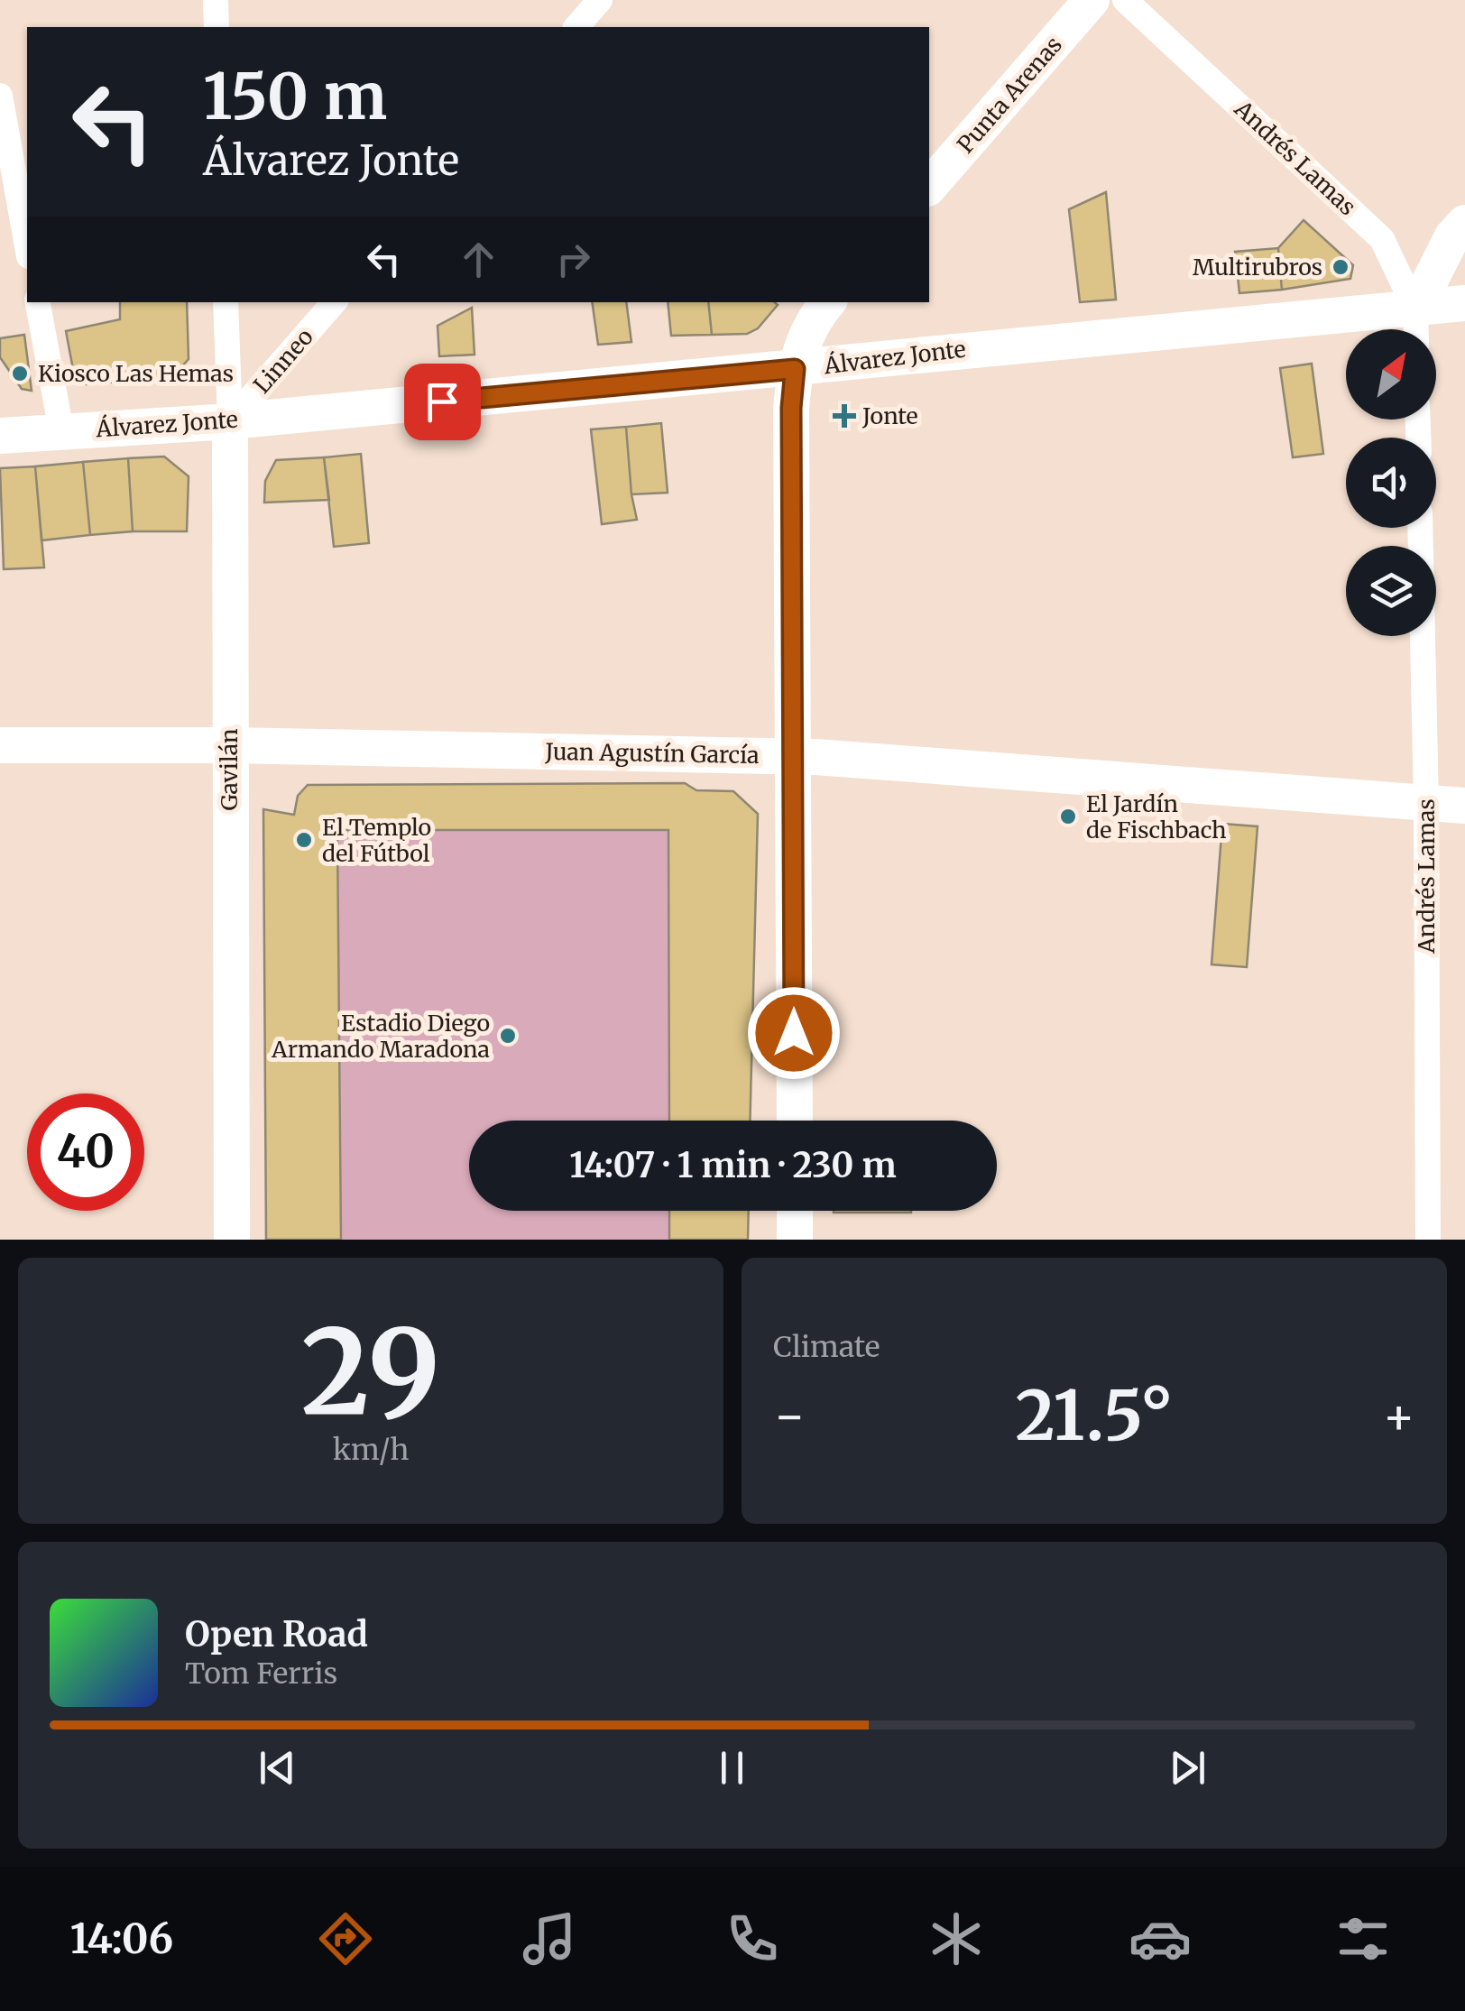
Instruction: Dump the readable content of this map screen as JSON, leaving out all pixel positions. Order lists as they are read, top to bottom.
{
  "streets": {
    "street": [
      "Punta Arenas",
      "Andrés Lamas",
      "Álvarez Jonte",
      "Linneo",
      "Juan Agustín García",
      "Gavilán"
    ]
  },
  "crossings": [
    ["Andrés Lamas", "Álvarez Jonte"],
    ["Andrés Lamas", "Juan Agustín García"],
    ["Álvarez Jonte", "Linneo"],
    ["Álvarez Jonte", "Gavilán"],
    ["Linneo", "Gavilán"],
    ["Juan Agustín García", "Gavilán"]
  ],
  "places": {
    "other": [
      "Multirubros",
      "Kiosco Las Hemas",
      "El Jardín de Fischbach",
      "El Templo del Fútbol",
      "Estadio Diego Armando Maradona"
    ],
    "health": ["Jonte"]
  },
  "north": "top right",
  "page": {
    "turn": ["150 m", "Álvarez Jonte"],
    "limit": "40",
    "trip": "14:07 · 1 min · 230 m",
    "tile": [
      ["29", "km/h"],
      "Climate"
    ],
    "heat": ["−", "21.5°", "+"],
    "song": ["Open Road", "Tom Ferris"],
    "tabs": "14:06"
  }
}
